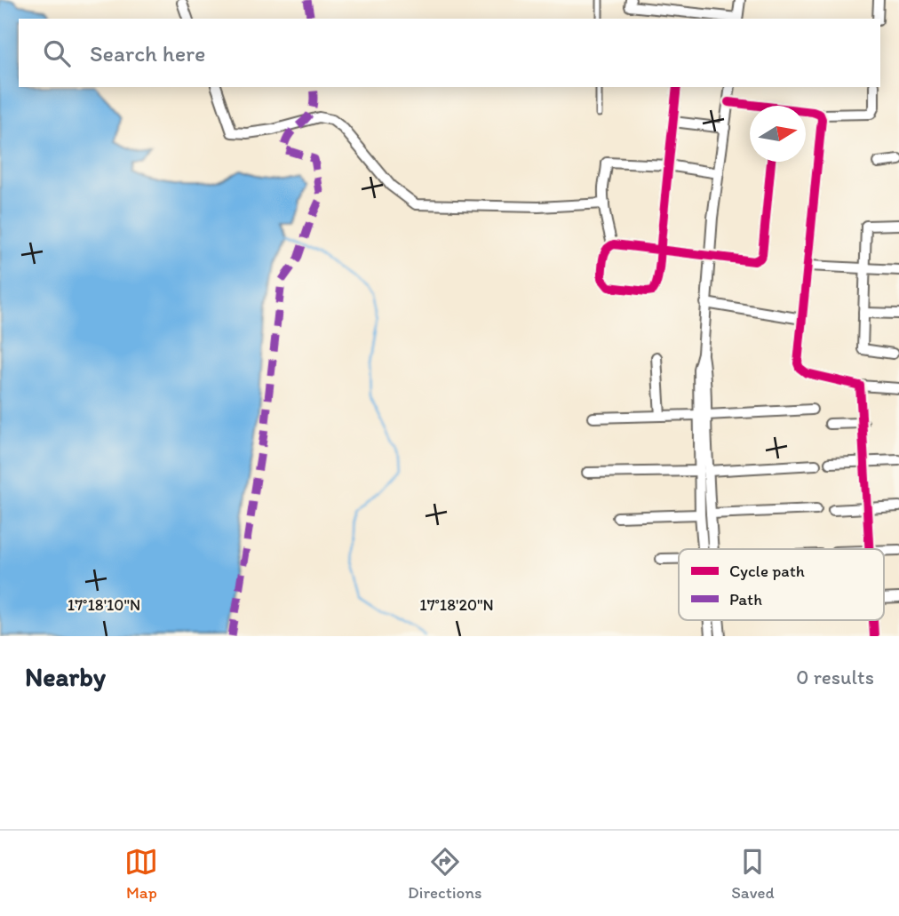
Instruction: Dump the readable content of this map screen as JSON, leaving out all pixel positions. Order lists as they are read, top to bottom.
{
  "legend": ["Cycle path", "Path"],
  "north": "right",
  "page": {
    "search": "Search here",
    "heading": ["Nearby", "0 results"],
    "nav": ["Map", "Directions", "Saved"]
  },
  "coordinates": ["17°18'10\"N", "17°18'20\"N"]
}
